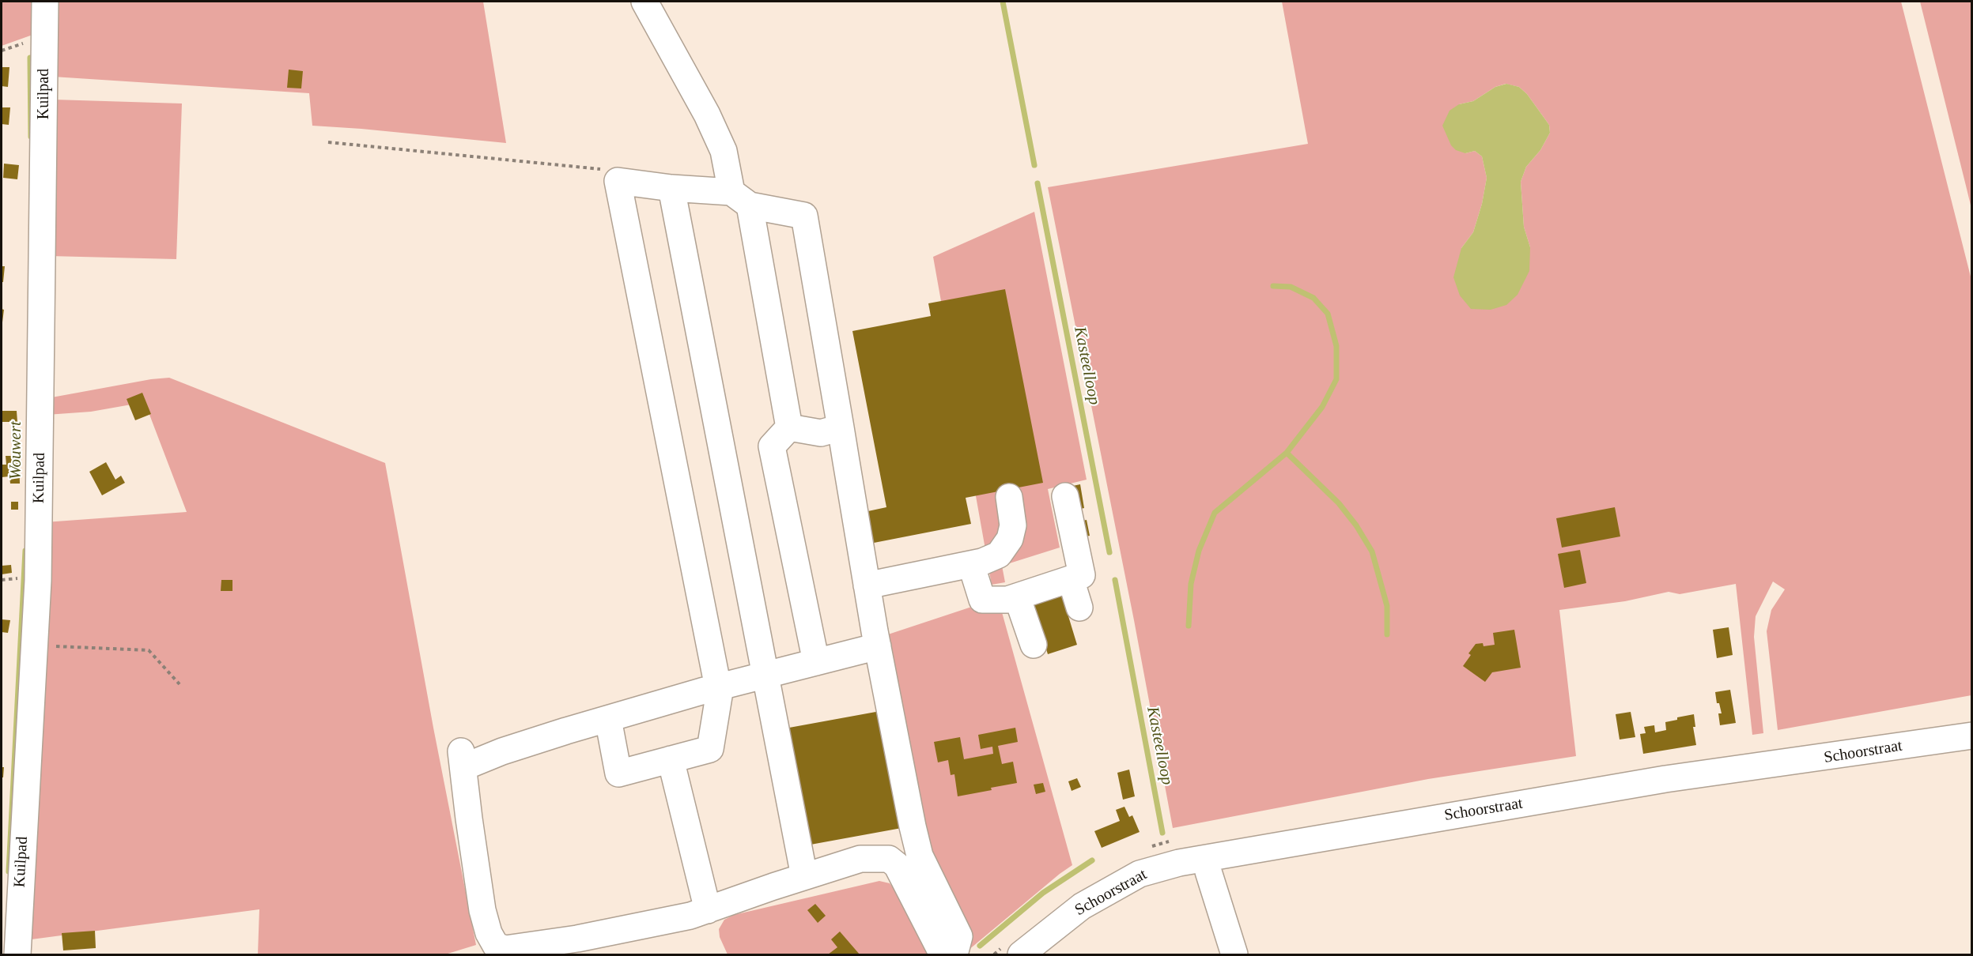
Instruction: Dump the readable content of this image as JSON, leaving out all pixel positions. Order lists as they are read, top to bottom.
{
  "streets": {
    "street": ["Kuilpad", "Schoorstraat"]
  },
  "water": ["Kasteelloop", "Wouwert"]
}
